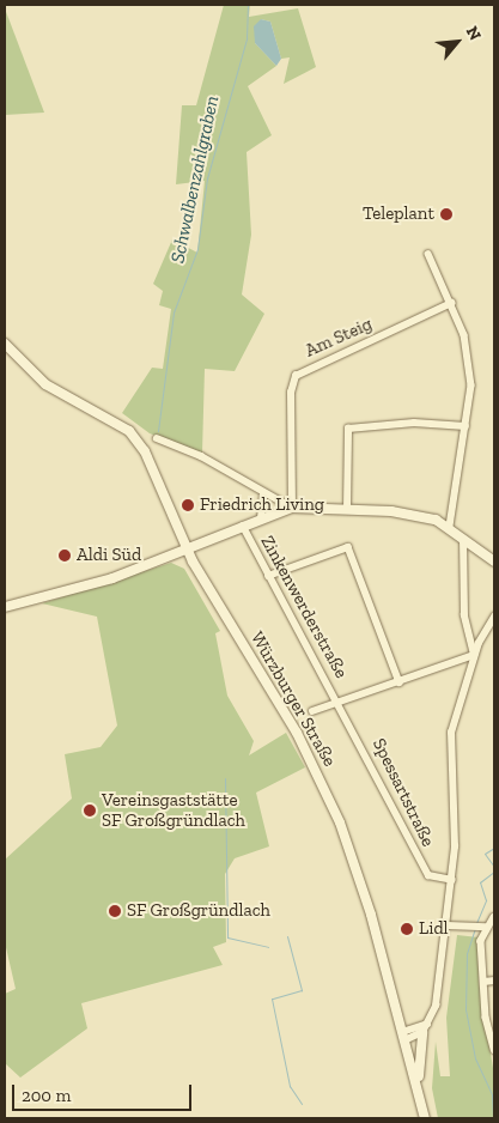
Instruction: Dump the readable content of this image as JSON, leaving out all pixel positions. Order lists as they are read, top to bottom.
{
  "streets": {
    "main road": ["Würzburger Straße"],
    "street": ["Am Steig", "Zinkenwerderstraße", "Spessartstraße"]
  },
  "crossings": [
    ["Zinkenwerderstraße", "Spessartstraße"]
  ],
  "water": ["Schwalbenzahlgraben"],
  "places": [
    "Teleplant",
    "Friedrich Living",
    "Aldi Süd",
    "Vereinsgaststätte SF Großgründlach",
    "SF Großgründlach",
    "Lidl"
  ],
  "scale_bar": "200 m",
  "north": "top right"
}
